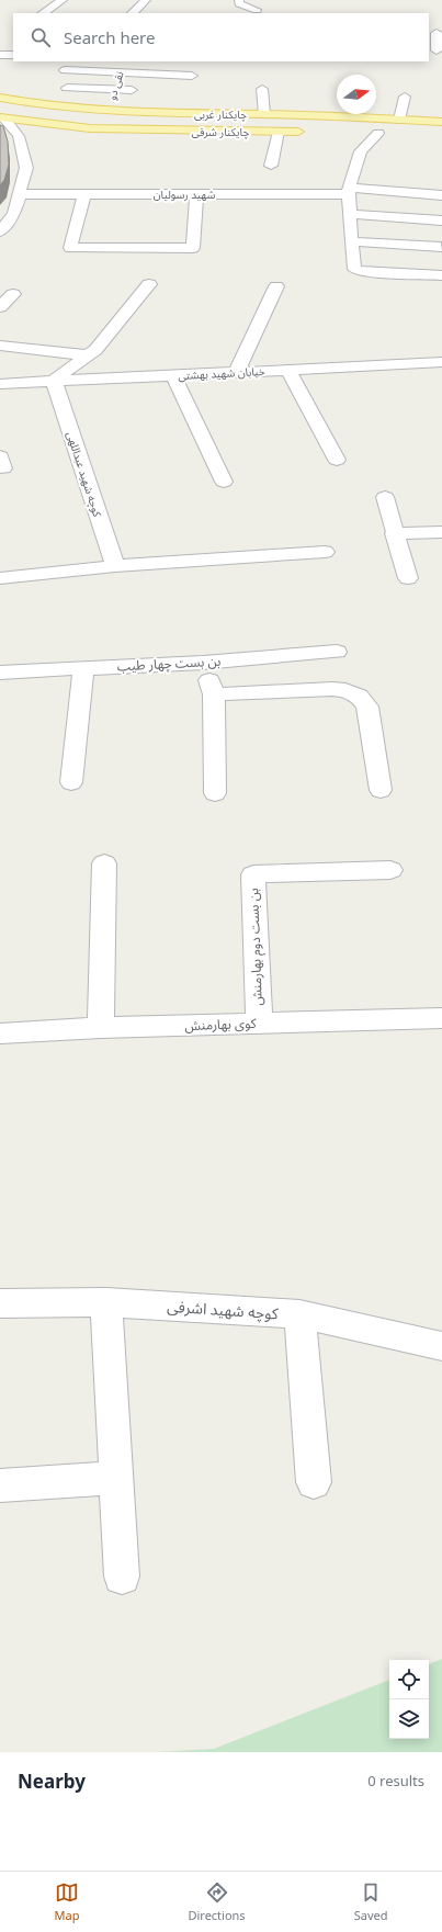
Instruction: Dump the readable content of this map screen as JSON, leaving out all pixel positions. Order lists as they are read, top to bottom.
{
  "streets": {
    "main road": ["چایکنار غربی", "چایکنار شرقی"],
    "street": [
      "نقی دو",
      "شهید رسولیان",
      "خیابان شهید بهشتی",
      "کوچه شهید عبداللهی",
      "بن بست چهار طیب",
      "بن بست دوم بهارمنش",
      "کوی بهارمنش",
      "کوچه شهید اشرفی"
    ]
  },
  "crossings": [
    ["نقی دو", "چایکنار غربی"],
    ["خیابان شهید بهشتی", "کوچه شهید عبداللهی"],
    ["بن بست دوم بهارمنش", "کوی بهارمنش"]
  ],
  "north": "right",
  "page": {
    "search": "Search here",
    "heading": ["Nearby", "0 results"],
    "nav": ["Map", "Directions", "Saved"]
  }
}
